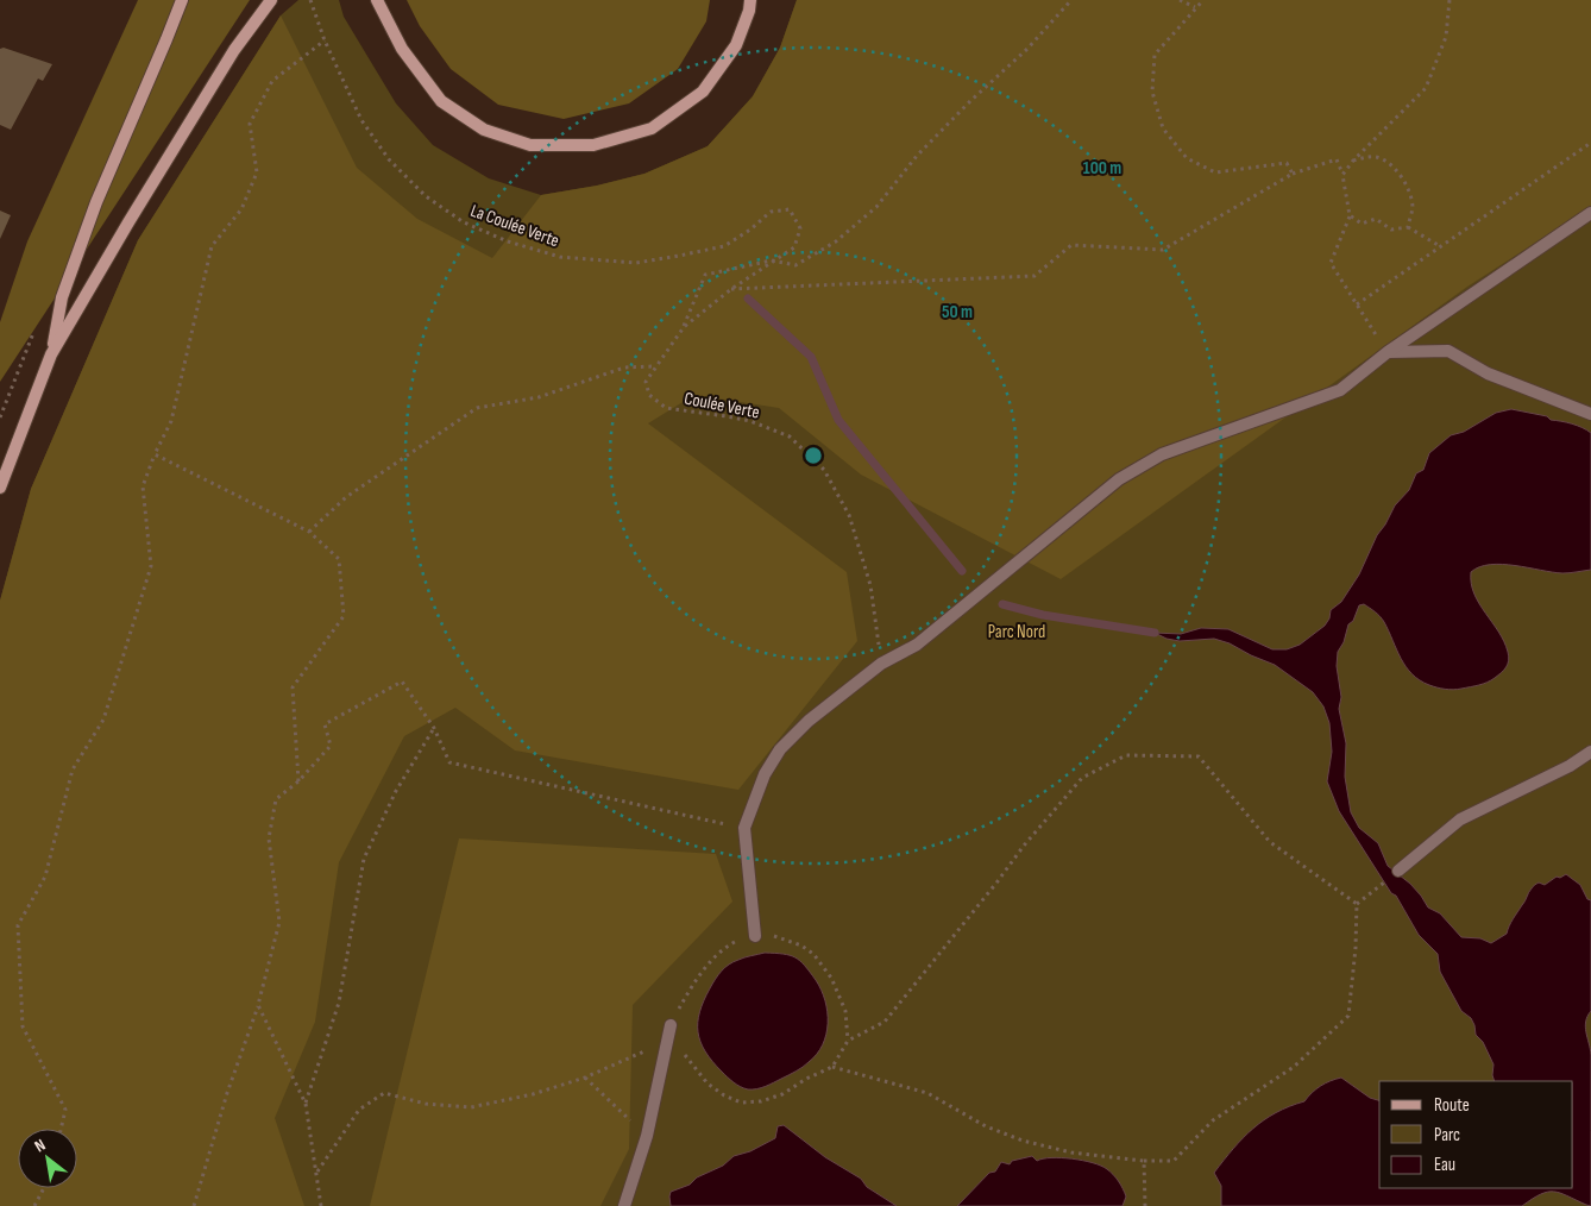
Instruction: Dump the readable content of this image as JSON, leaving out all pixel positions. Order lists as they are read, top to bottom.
{
  "streets": {
    "path": ["La Coulée Verte", "Coulée Verte"]
  },
  "crossings": [
    ["La Coulée Verte", "Coulée Verte"]
  ],
  "parks": ["Parc Nord"],
  "legend": ["Route", "Parc", "Eau"],
  "north": "top left",
  "rings": ["100 m", "50 m"]
}
